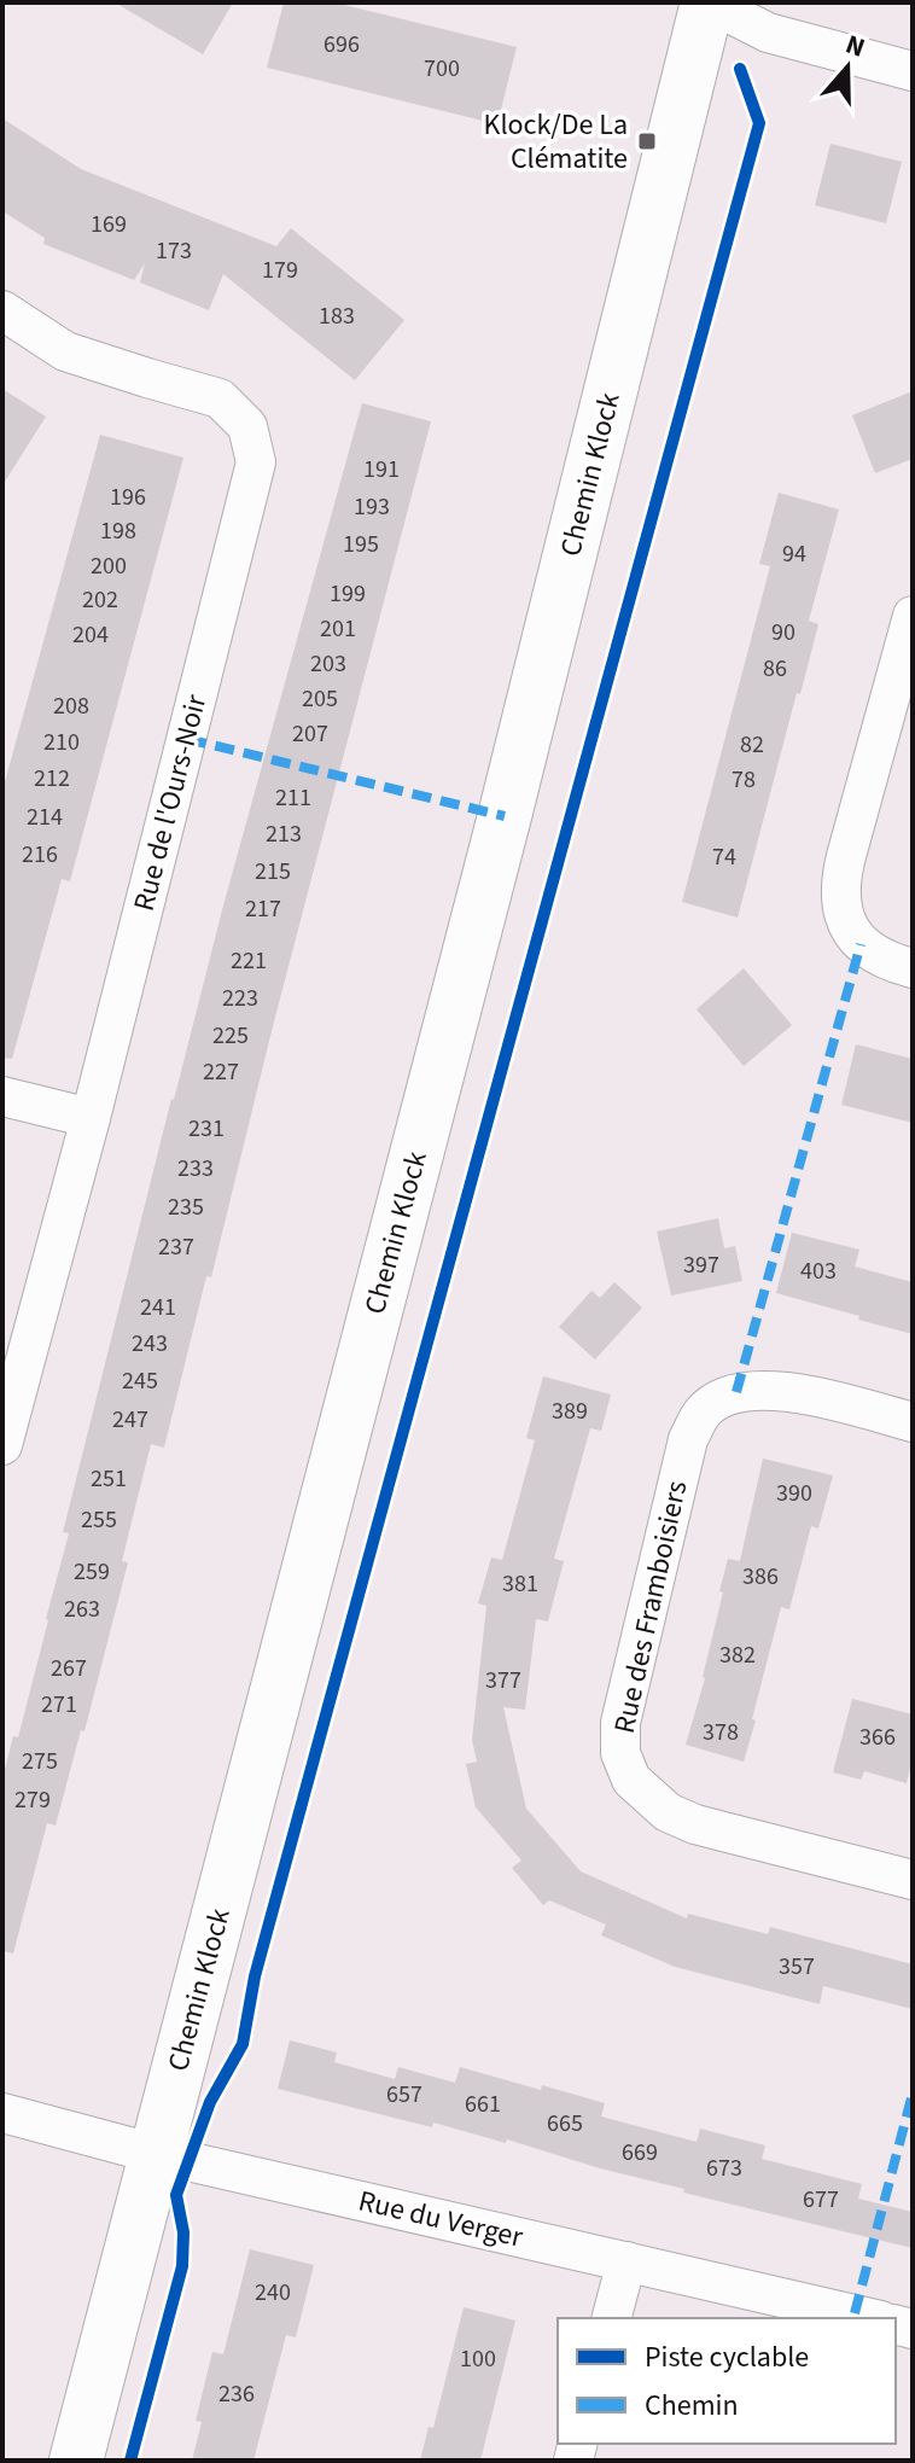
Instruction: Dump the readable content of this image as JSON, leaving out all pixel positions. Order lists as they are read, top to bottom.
{
  "streets": {
    "main road": ["Chemin Klock"],
    "street": ["Rue de l'Ours-Noir", "Rue des Framboisiers", "Rue du Verger"]
  },
  "crossings": [
    ["Chemin Klock", "Rue du Verger"]
  ],
  "places": {
    "transit": ["Klock/De La Clématite"]
  },
  "house_numbers": [
    "696",
    "700",
    "169",
    "173",
    "179",
    "183",
    "191",
    "196",
    "193",
    "198",
    "195",
    "94",
    "200",
    "199",
    "202",
    "201",
    "90",
    "204",
    "203",
    "86",
    "205",
    "208",
    "207",
    "210",
    "82",
    "212",
    "78",
    "211",
    "214",
    "213",
    "216",
    "74",
    "215",
    "217",
    "221",
    "223",
    "225",
    "227",
    "231",
    "233",
    "235",
    "237",
    "397",
    "403",
    "241",
    "243",
    "245",
    "389",
    "247",
    "251",
    "390",
    "255",
    "259",
    "386",
    "381",
    "263",
    "382",
    "267",
    "377",
    "271",
    "378",
    "366",
    "275",
    "279",
    "357",
    "657",
    "661",
    "665",
    "669",
    "673",
    "677",
    "240",
    "100",
    "236"
  ],
  "legend": ["Piste cyclable", "Chemin"],
  "north": "top"
}
